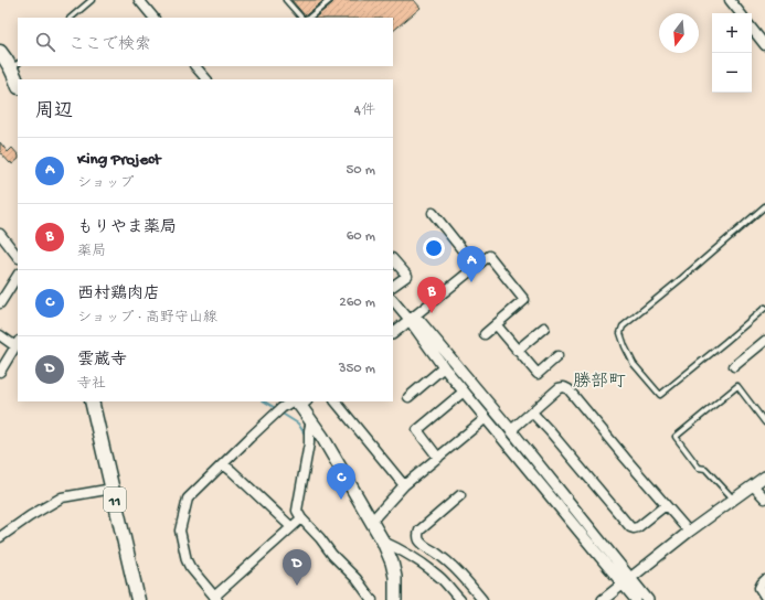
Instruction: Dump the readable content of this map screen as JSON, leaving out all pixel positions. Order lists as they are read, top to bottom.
{
  "streets": {
    "main road": ["11"]
  },
  "districts": ["勝部町"],
  "north": "bottom",
  "page": {
    "map_buttons": ["+", "−"],
    "search": "ここで検索",
    "heading": ["周辺", "4件"],
    "list": [
      {
        "mark": "A",
        "name": "King Project",
        "note": "ショップ",
        "value": "50 m"
      },
      {
        "mark": "B",
        "name": "もりやま薬局",
        "note": "薬局",
        "value": "60 m"
      },
      {
        "mark": "C",
        "name": "西村鶏肉店",
        "note": "ショップ · 高野守山線",
        "value": "260 m"
      },
      {
        "mark": "D",
        "name": "雲蔵寺",
        "note": "寺社",
        "value": "350 m"
      }
    ],
    "pins": [
      "A",
      "B",
      "C",
      "D"
    ]
  }
}
